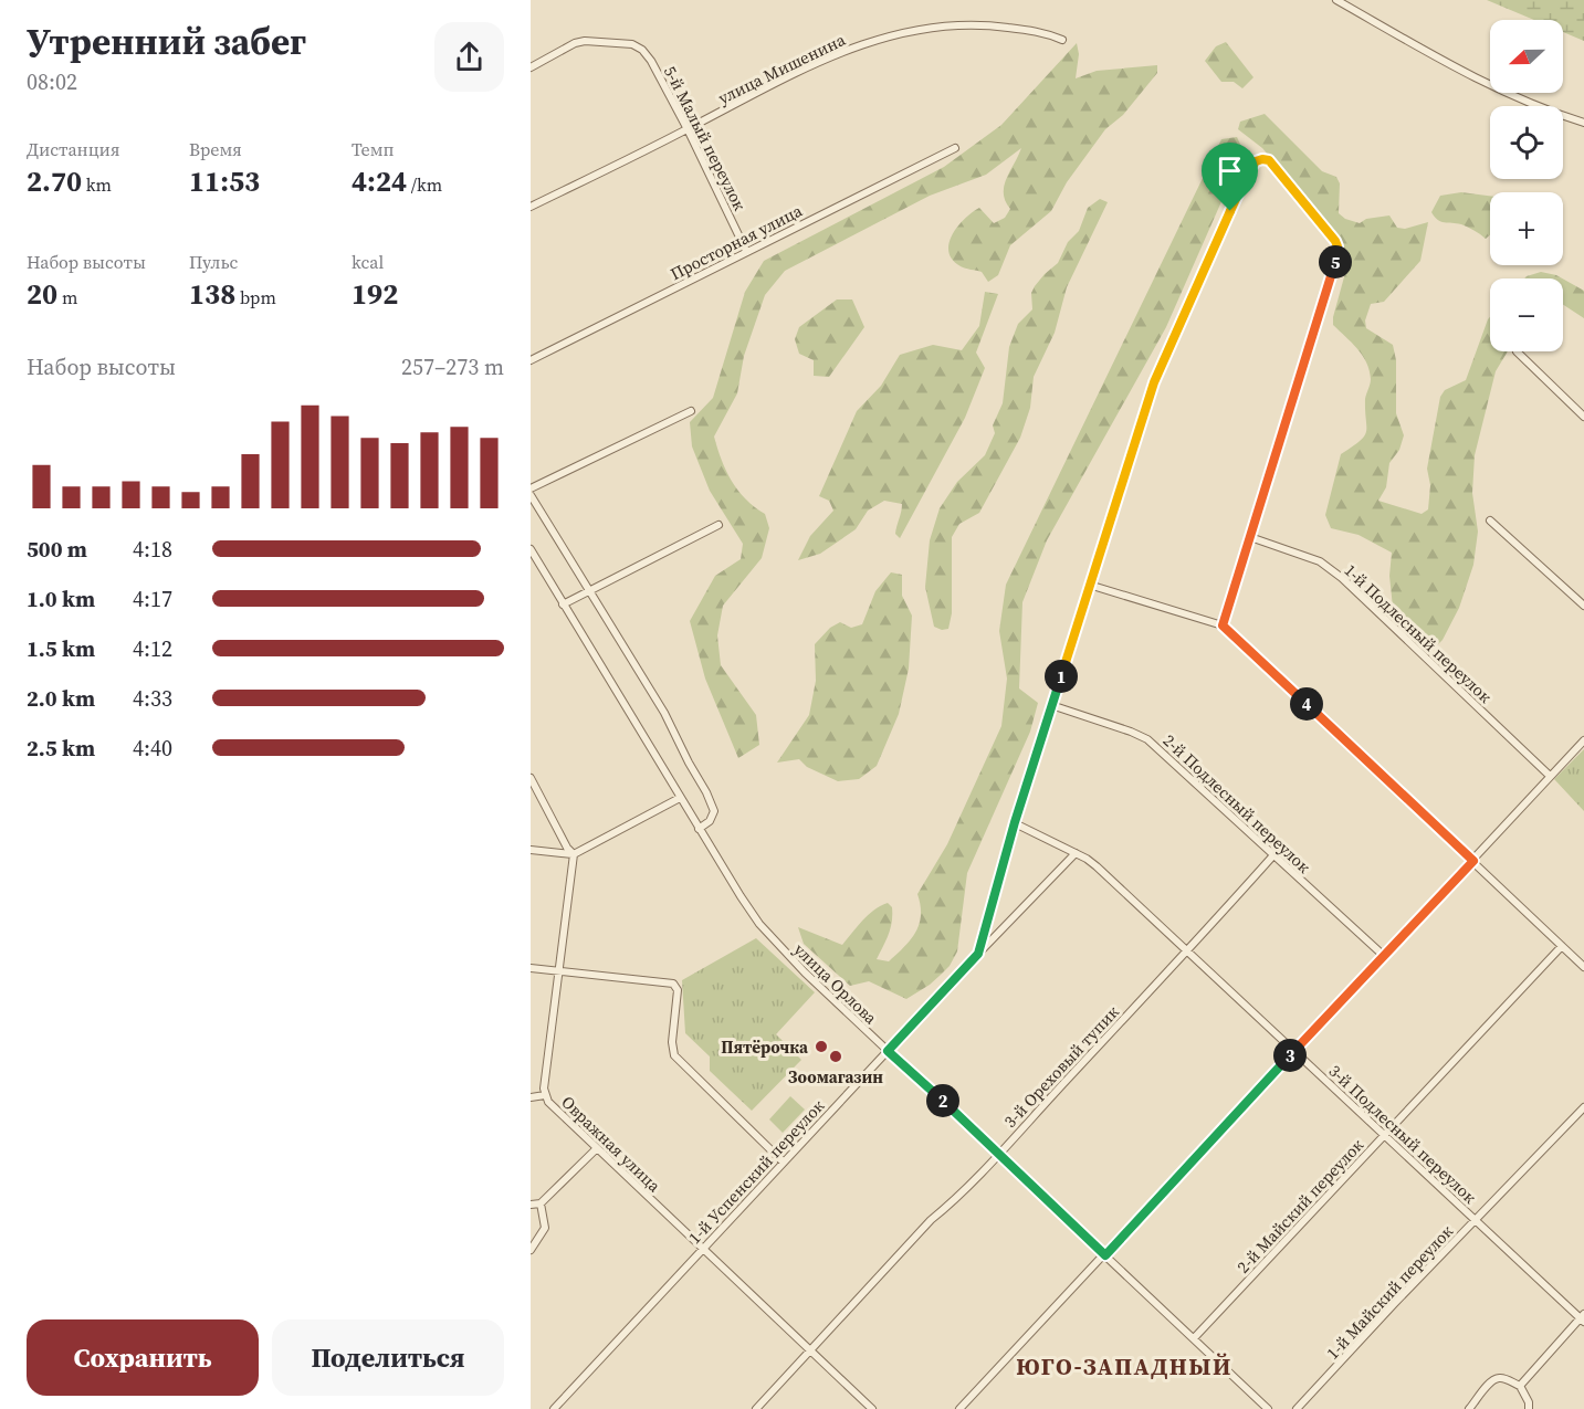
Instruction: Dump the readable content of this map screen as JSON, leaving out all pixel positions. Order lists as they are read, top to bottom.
{
  "streets": {
    "street": [
      "улица Мишенина",
      "5-й Малый переулок",
      "Просторная улица",
      "1-й Подлесный переулок",
      "2-й Подлесный переулок",
      "улица Орлова",
      "3-й Ореховый тупик",
      "3-й Подлесный переулок",
      "Овражная улица",
      "1-й Успенский переулок",
      "2-й Майский переулок",
      "1-й Майский переулок"
    ]
  },
  "crossings": [
    ["улица Мишенина", "5-й Малый переулок"],
    ["5-й Малый переулок", "Просторная улица"],
    ["1-й Подлесный переулок", "1-й Успенский переулок"],
    ["2-й Подлесный переулок", "3-й Ореховый тупик"],
    ["2-й Подлесный переулок", "1-й Успенский переулок"],
    ["улица Орлова", "3-й Ореховый тупик"],
    ["улица Орлова", "1-й Успенский переулок"],
    ["улица Орлова", "2-й Майский переулок"],
    ["3-й Ореховый тупик", "3-й Подлесный переулок"],
    ["3-й Ореховый тупик", "Овражная улица"],
    ["3-й Подлесный переулок", "1-й Успенский переулок"],
    ["3-й Подлесный переулок", "2-й Майский переулок"],
    ["3-й Подлесный переулок", "1-й Майский переулок"],
    ["Овражная улица", "1-й Успенский переулок"]
  ],
  "districts": ["ЮГО-ЗАПАДНЫЙ"],
  "places": ["Пятёрочка", "Зоомагазин"],
  "north": "left",
  "page": {
    "heading": ["Утренний забег", "08:02"],
    "map_buttons": ["+", "−"],
    "stats": [
      ["Дистанция", "2.70 km"],
      ["Время", "11:53"],
      ["Темп", "4:24 /km"],
      ["Набор высоты", "20 m"],
      ["Пульс", "138 bpm"],
      ["kcal", "192"]
    ],
    "pins": [
      "5",
      "1",
      "4",
      "3",
      "2"
    ],
    "chart": ["Набор высоты", "257–273 m"],
    "list": [
      {
        "name": "500 m",
        "note": "4:18"
      },
      {
        "name": "1.0 km",
        "note": "4:17"
      },
      {
        "name": "1.5 km",
        "note": "4:12"
      },
      {
        "name": "2.0 km",
        "note": "4:33"
      },
      {
        "name": "2.5 km",
        "note": "4:40"
      }
    ],
    "buttons": ["Сохранить", "Поделиться"]
  }
}
